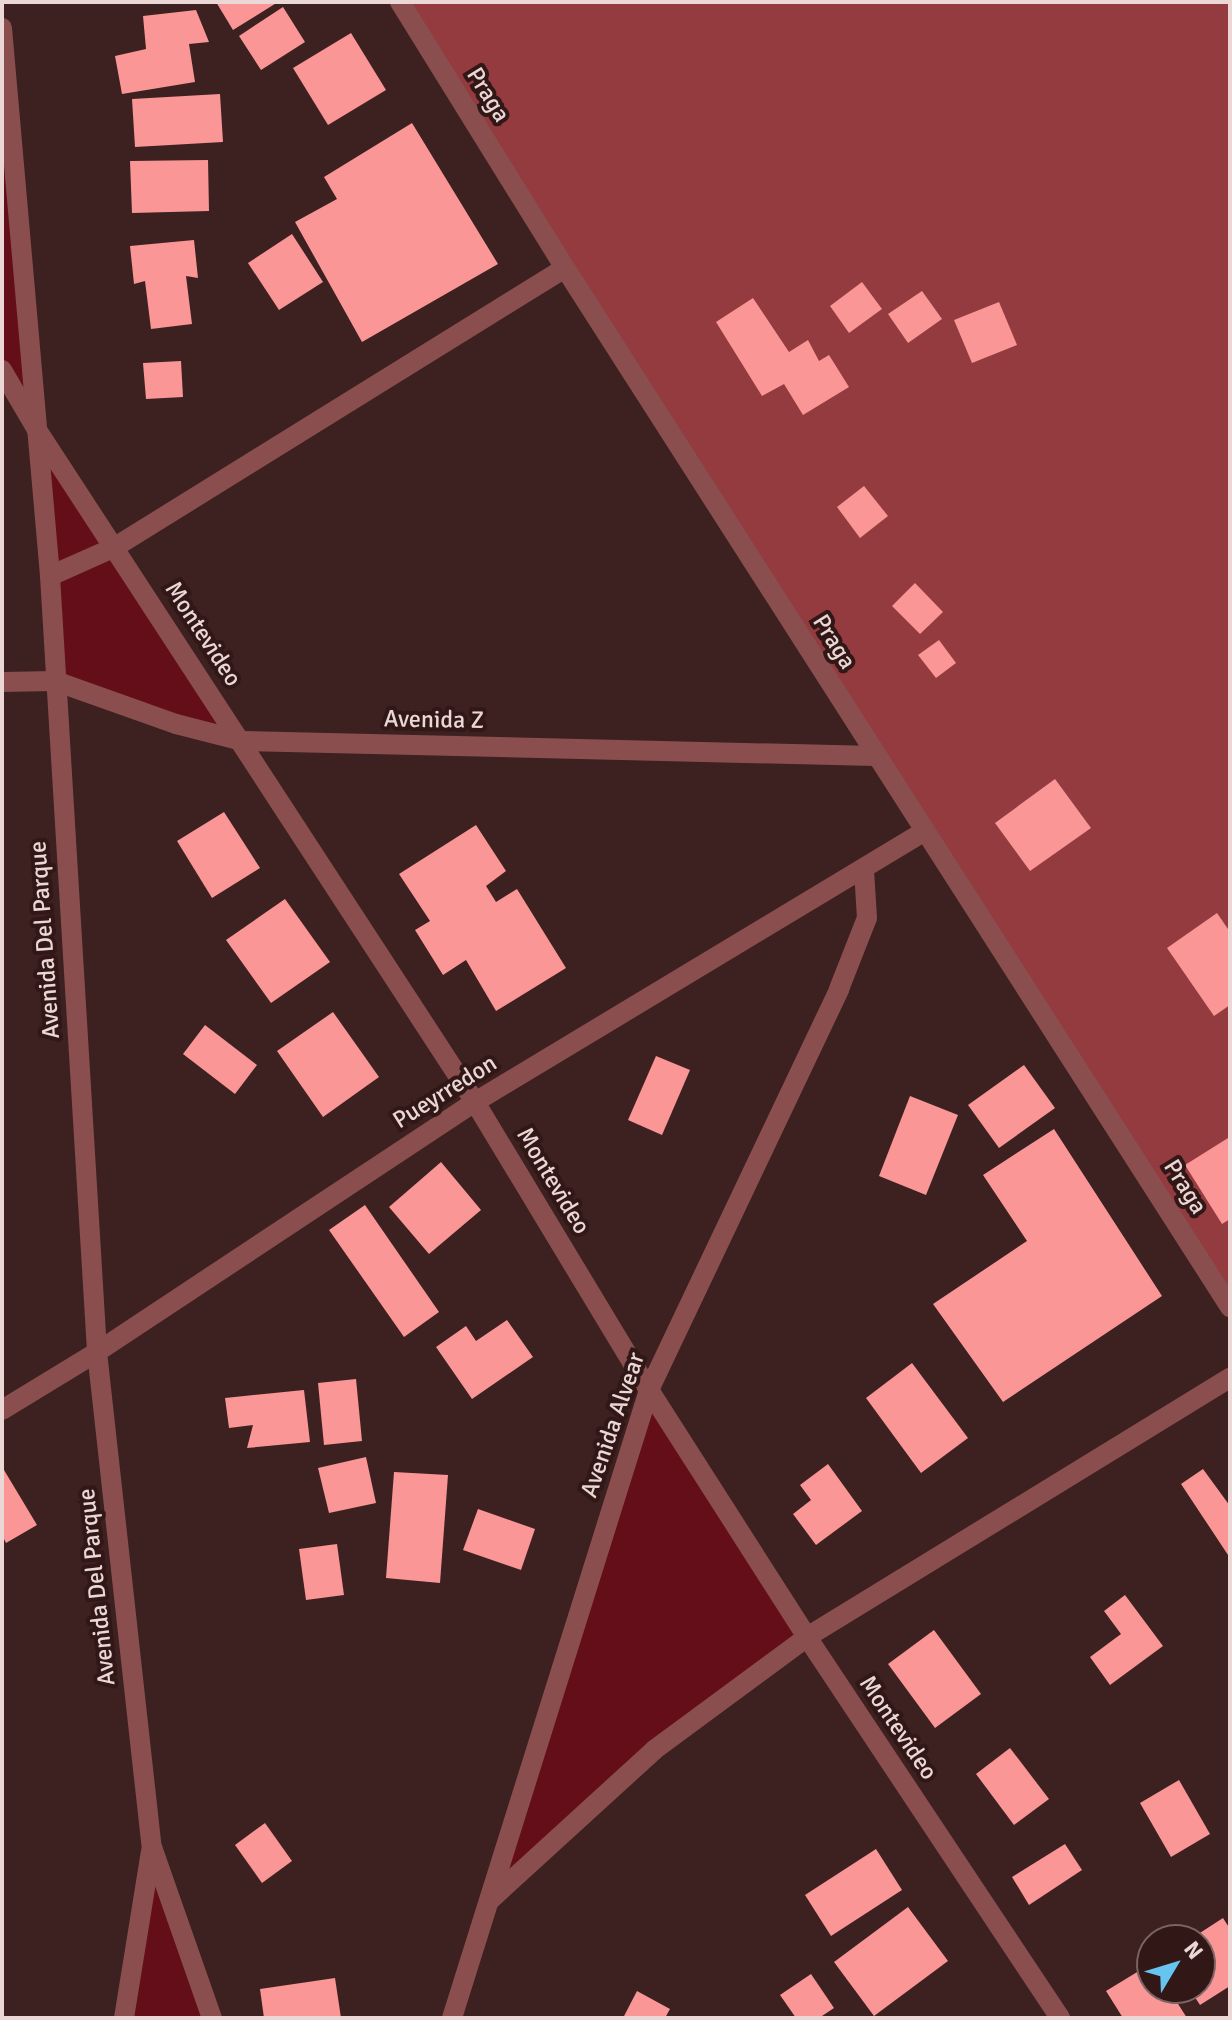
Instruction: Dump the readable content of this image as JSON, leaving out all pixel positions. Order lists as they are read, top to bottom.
{
  "streets": {
    "street": [
      "Praga",
      "Montevideo",
      "Avenida Z",
      "Avenida Del Parque",
      "Pueyrredon",
      "Avenida Alvear"
    ]
  },
  "crossings": [
    ["Praga", "Avenida Z"],
    ["Praga", "Pueyrredon"],
    ["Montevideo", "Avenida Z"],
    ["Montevideo", "Avenida Del Parque"],
    ["Montevideo", "Pueyrredon"],
    ["Montevideo", "Avenida Alvear"],
    ["Avenida Z", "Avenida Del Parque"],
    ["Avenida Del Parque", "Pueyrredon"],
    ["Pueyrredon", "Avenida Alvear"]
  ],
  "north": "top right"
}
